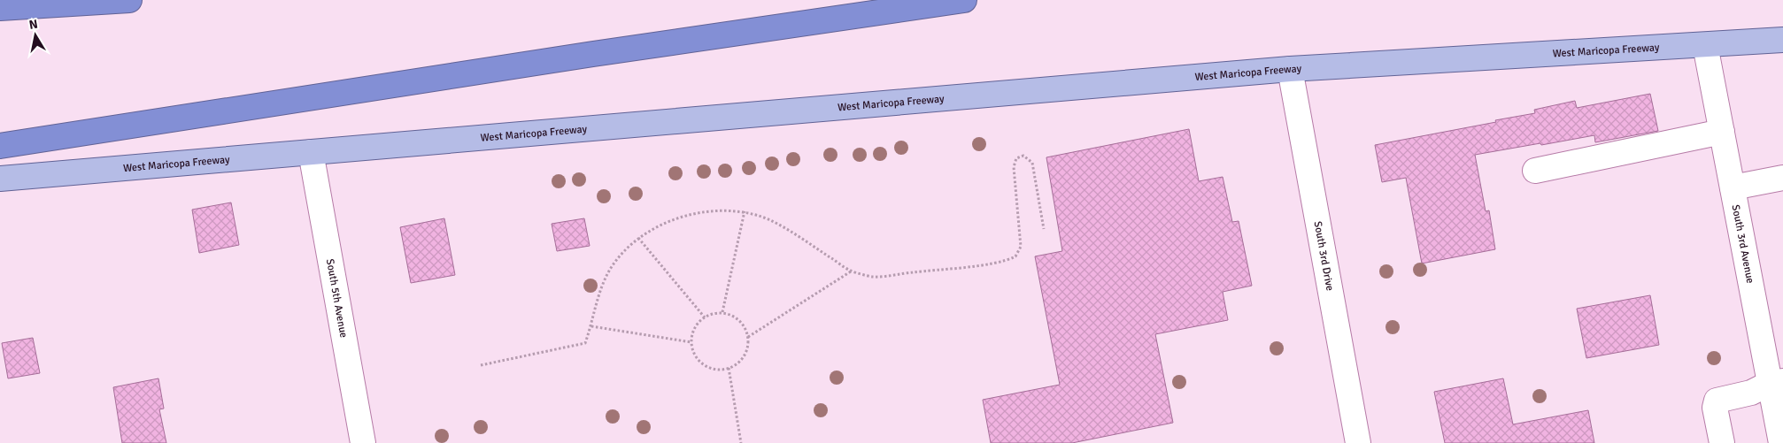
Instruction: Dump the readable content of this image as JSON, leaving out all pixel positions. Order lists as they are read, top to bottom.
{
  "streets": {
    "main road": ["West Maricopa Freeway"],
    "street": ["South 3rd Avenue", "South 3rd Drive", "South 5th Avenue"]
  },
  "crossings": [
    ["West Maricopa Freeway", "South 3rd Avenue"],
    ["West Maricopa Freeway", "South 3rd Drive"],
    ["West Maricopa Freeway", "South 5th Avenue"]
  ],
  "north": "top"
}
